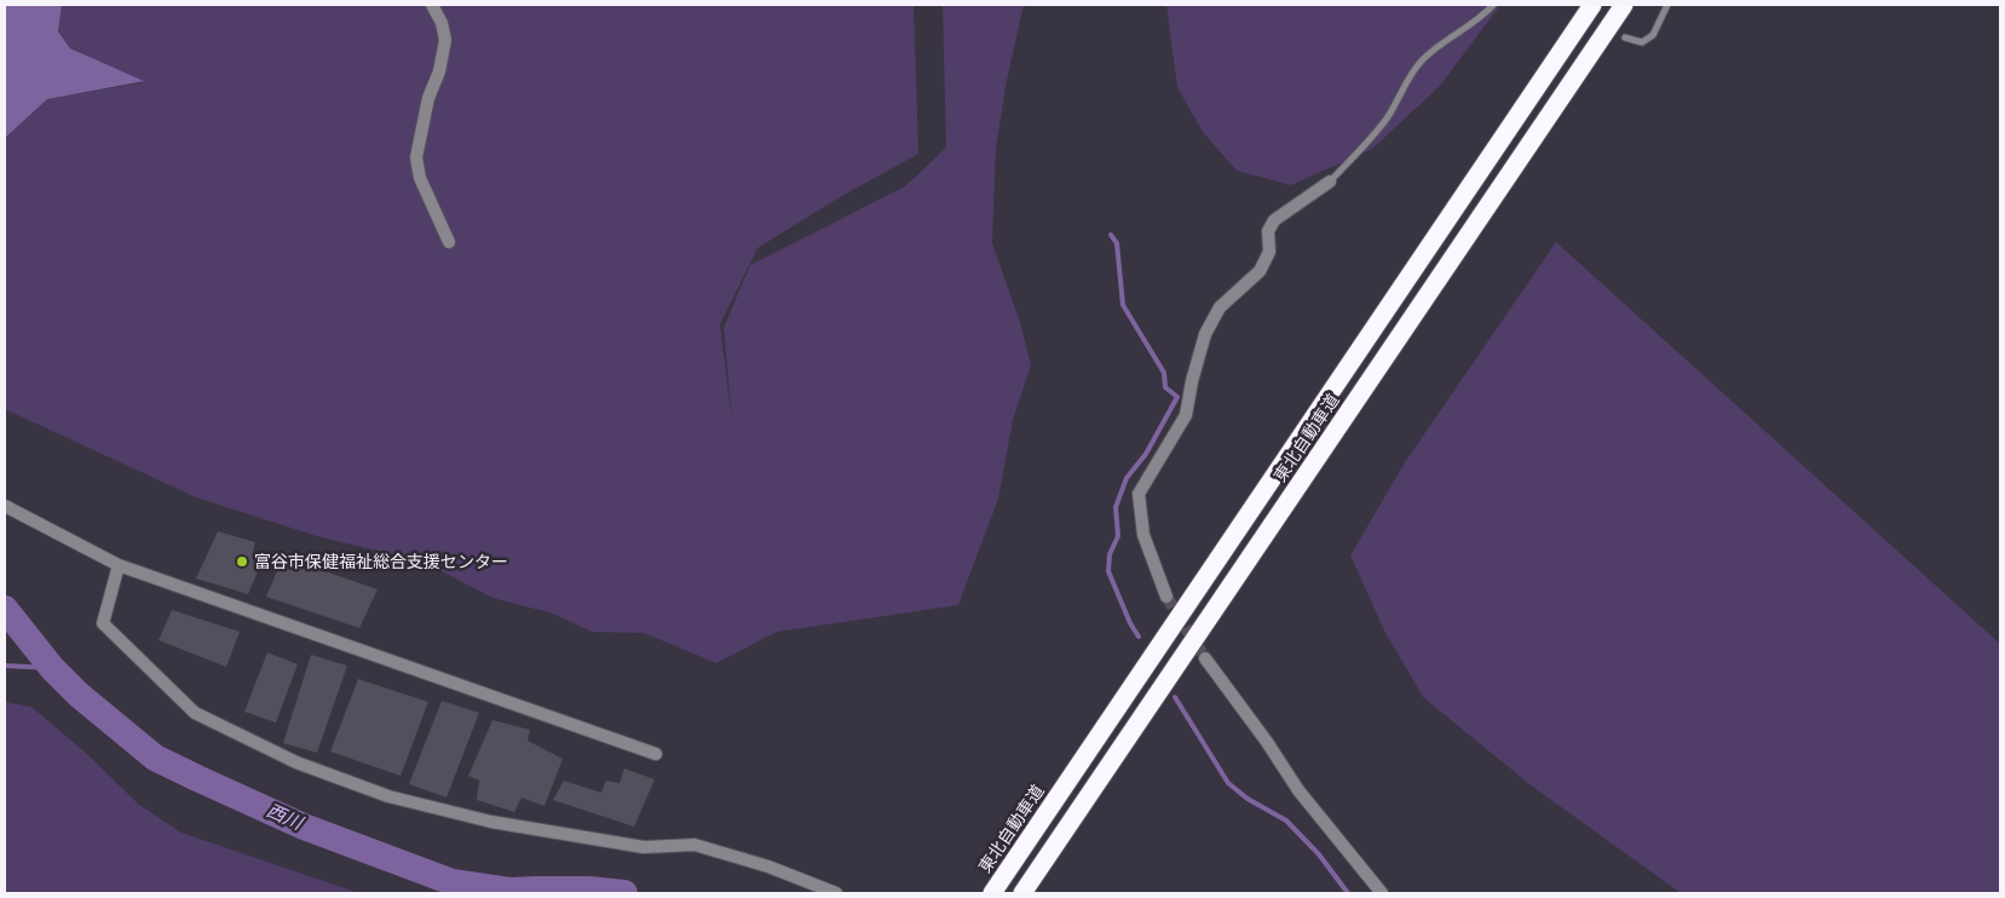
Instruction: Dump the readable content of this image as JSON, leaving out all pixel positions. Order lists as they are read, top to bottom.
{
  "streets": {
    "highway": ["東北自動車道"]
  },
  "water": ["西川"],
  "places": ["富谷市保健福祉総合支援センター"]
}
